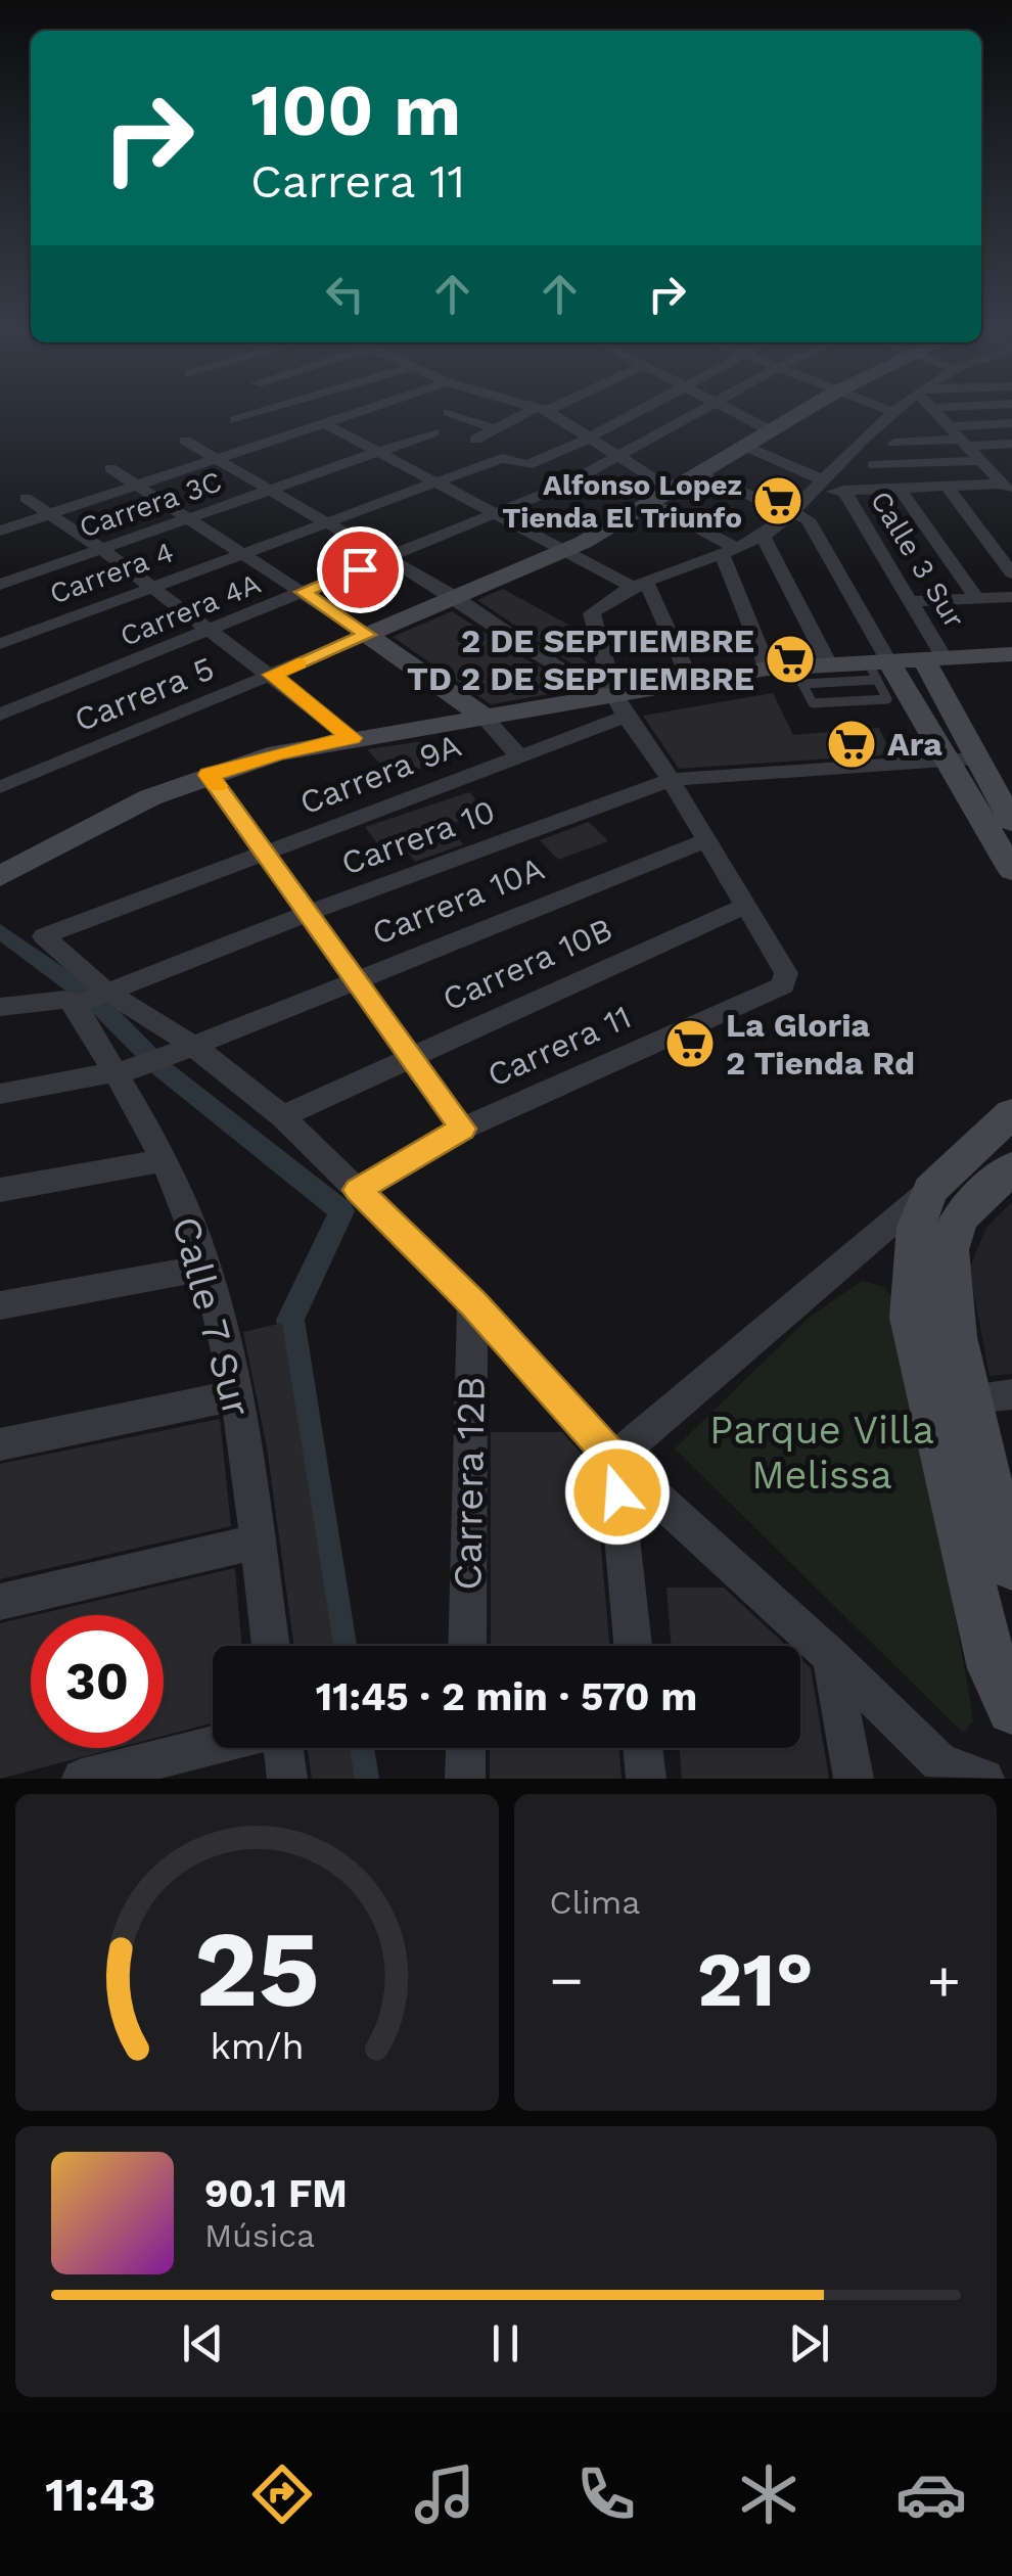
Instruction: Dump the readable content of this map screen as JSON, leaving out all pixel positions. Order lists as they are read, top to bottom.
{
  "streets": {
    "street": [
      "Carrera 3C",
      "Calle 3 Sur",
      "Carrera 4",
      "Carrera 4A",
      "Carrera 5",
      "Carrera 9A",
      "Carrera 10",
      "Carrera 10A",
      "Carrera 10B",
      "Carrera 11",
      "Calle 7 Sur",
      "Carrera 12B"
    ]
  },
  "crossings": [
    ["Carrera 9A", "Calle 7 Sur"],
    ["Carrera 10", "Calle 7 Sur"],
    ["Carrera 10A", "Calle 7 Sur"],
    ["Carrera 10B", "Carrera 11"],
    ["Carrera 10B", "Calle 7 Sur"],
    ["Carrera 11", "Calle 7 Sur"],
    ["Calle 7 Sur", "Carrera 12B"]
  ],
  "parks": ["Parque Villa Melissa"],
  "places": {
    "supermarket": [
      "Alfonso Lopez Tienda El Triunfo",
      "2 DE SEPTIEMBRE TD 2 DE SEPTIEMBRE",
      "Ara",
      "La Gloria 2 Tienda Rd"
    ]
  },
  "page": {
    "turn": ["100 m", "Carrera 11"],
    "limit": "30",
    "trip": "11:45 · 2 min · 570 m",
    "tile": "Clima",
    "heat": ["−", "21°", "+"],
    "song": ["90.1 FM", "Música"],
    "tabs": "11:43",
    "gauge": ["25", "km/h"]
  }
}
